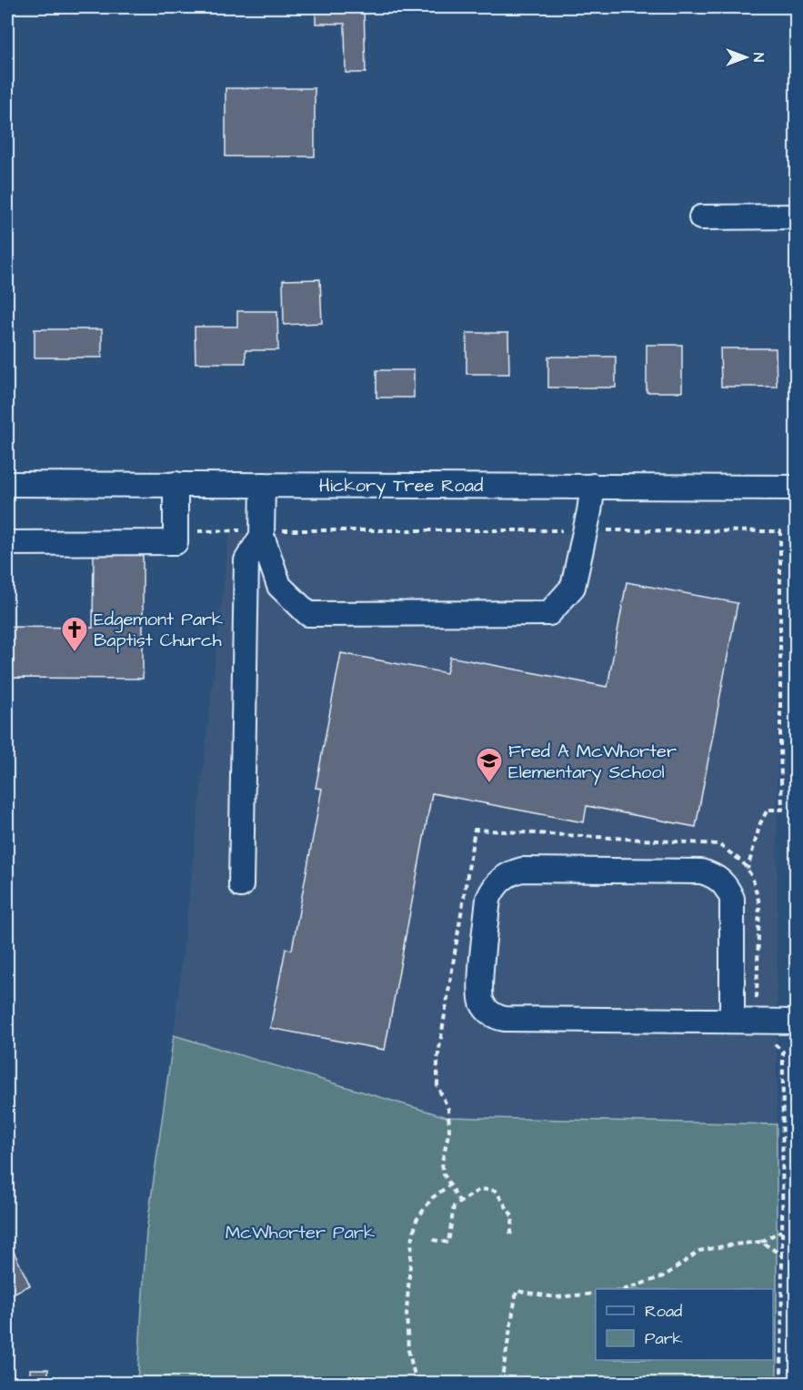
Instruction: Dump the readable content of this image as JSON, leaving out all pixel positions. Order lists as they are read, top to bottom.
{
  "streets": {
    "street": ["Hickory Tree Road"]
  },
  "parks": ["McWhorter Park"],
  "places": {
    "church": ["Edgemont Park Baptist Church"],
    "school or university": ["Fred A McWhorter Elementary School"]
  },
  "legend": ["Road", "Park"],
  "north": "right"
}
